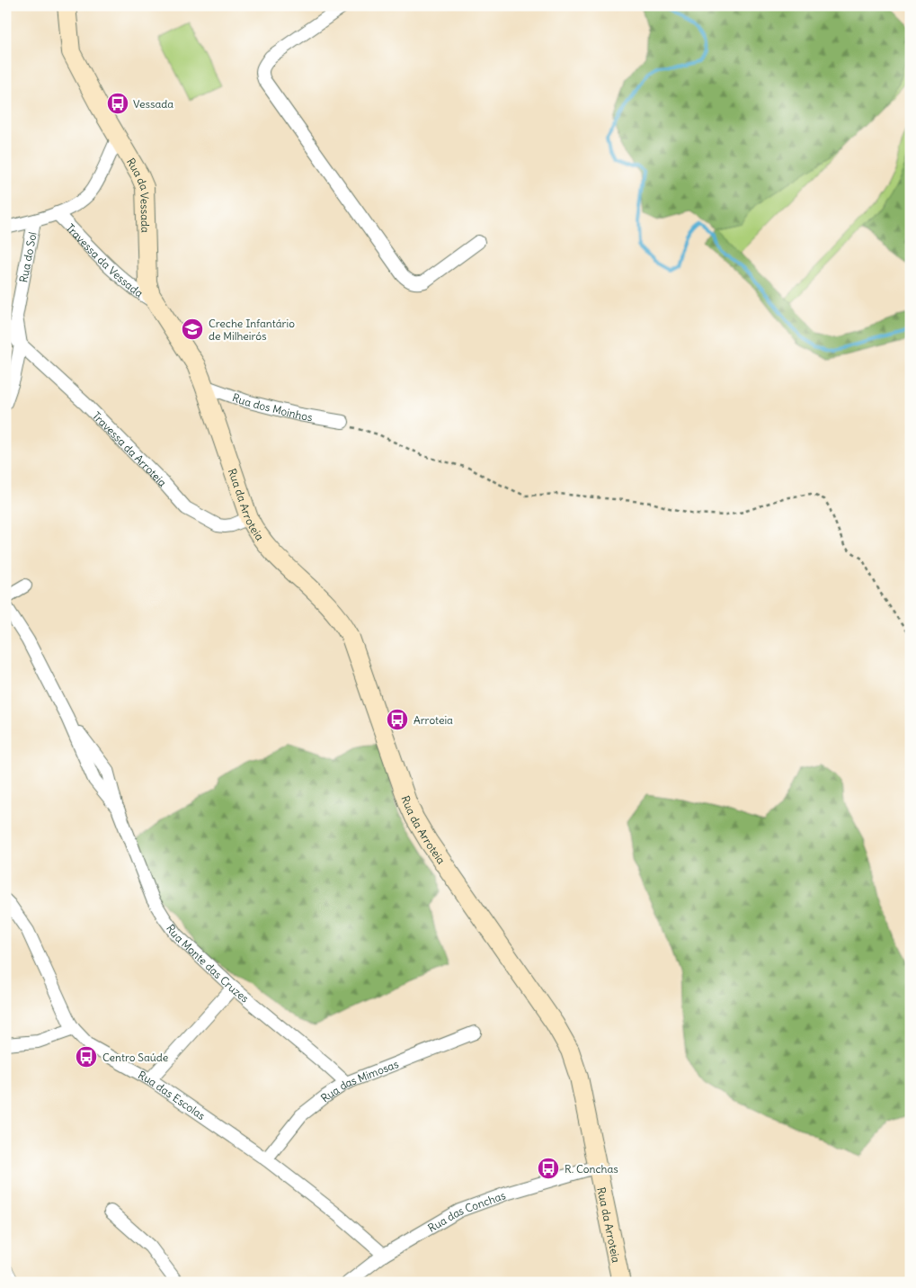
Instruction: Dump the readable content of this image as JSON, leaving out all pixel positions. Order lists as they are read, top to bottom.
{
  "streets": {
    "main road": ["Rua da Vessada", "Rua da Arroteia"],
    "street": [
      "Rua do Sol",
      "Travessa da Vessada",
      "Rua dos Moinhos",
      "Travessa da Arroteia",
      "Rua Monte das Cruzes",
      "Rua das Mimosas",
      "Rua das Escolas",
      "Rua das Conchas"
    ]
  },
  "crossings": [
    ["Rua da Vessada", "Travessa da Vessada"],
    ["Rua da Vessada", "Rua dos Moinhos"],
    ["Rua da Vessada", "Rua da Arroteia"],
    ["Rua do Sol", "Travessa da Arroteia"],
    ["Rua dos Moinhos", "Rua da Arroteia"],
    ["Travessa da Arroteia", "Rua da Arroteia"],
    ["Rua da Arroteia", "Rua das Conchas"],
    ["Rua Monte das Cruzes", "Rua das Mimosas"],
    ["Rua das Mimosas", "Rua das Escolas"],
    ["Rua das Escolas", "Rua das Conchas"]
  ],
  "places": {
    "bus stop": [
      "Vessada",
      "Arroteia",
      "Centro Saúde",
      "R. Conchas"
    ],
    "school or university": ["Creche Infantário de Milheirós"]
  }
}
